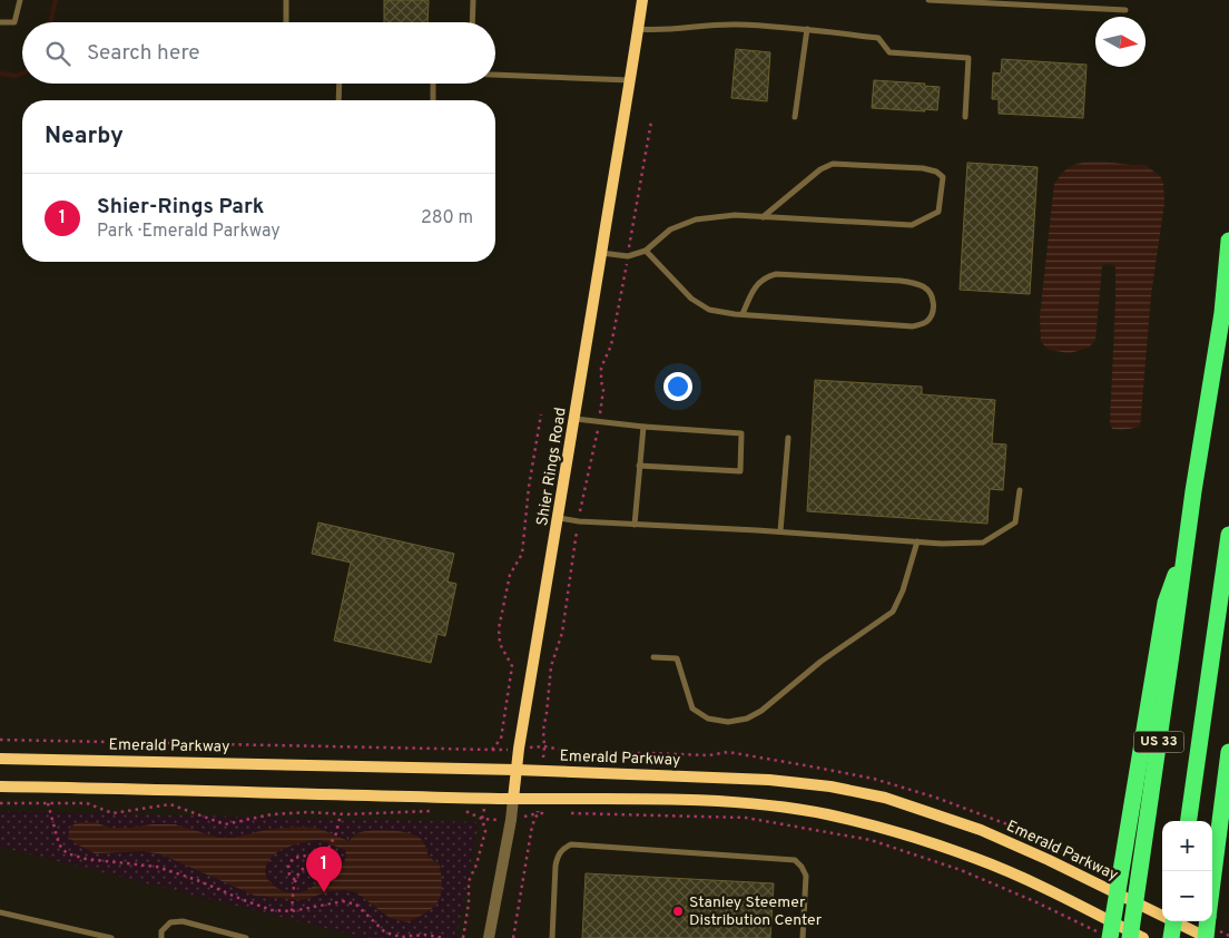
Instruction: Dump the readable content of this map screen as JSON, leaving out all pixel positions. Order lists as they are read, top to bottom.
{
  "streets": {
    "highway": ["US 33"],
    "main road": ["Shier Rings Road", "Emerald Parkway"]
  },
  "crossings": [
    ["Shier Rings Road", "Emerald Parkway"]
  ],
  "places": ["Stanley Steemer Distribution Center"],
  "north": "right",
  "page": {
    "search": "Search here",
    "heading": "Nearby",
    "list": [
      {
        "mark": "1",
        "name": "Shier-Rings Park",
        "note": "Park · Emerald Parkway",
        "value": "280 m"
      }
    ],
    "map_buttons": ["+", "−"],
    "pins": "1"
  }
}
